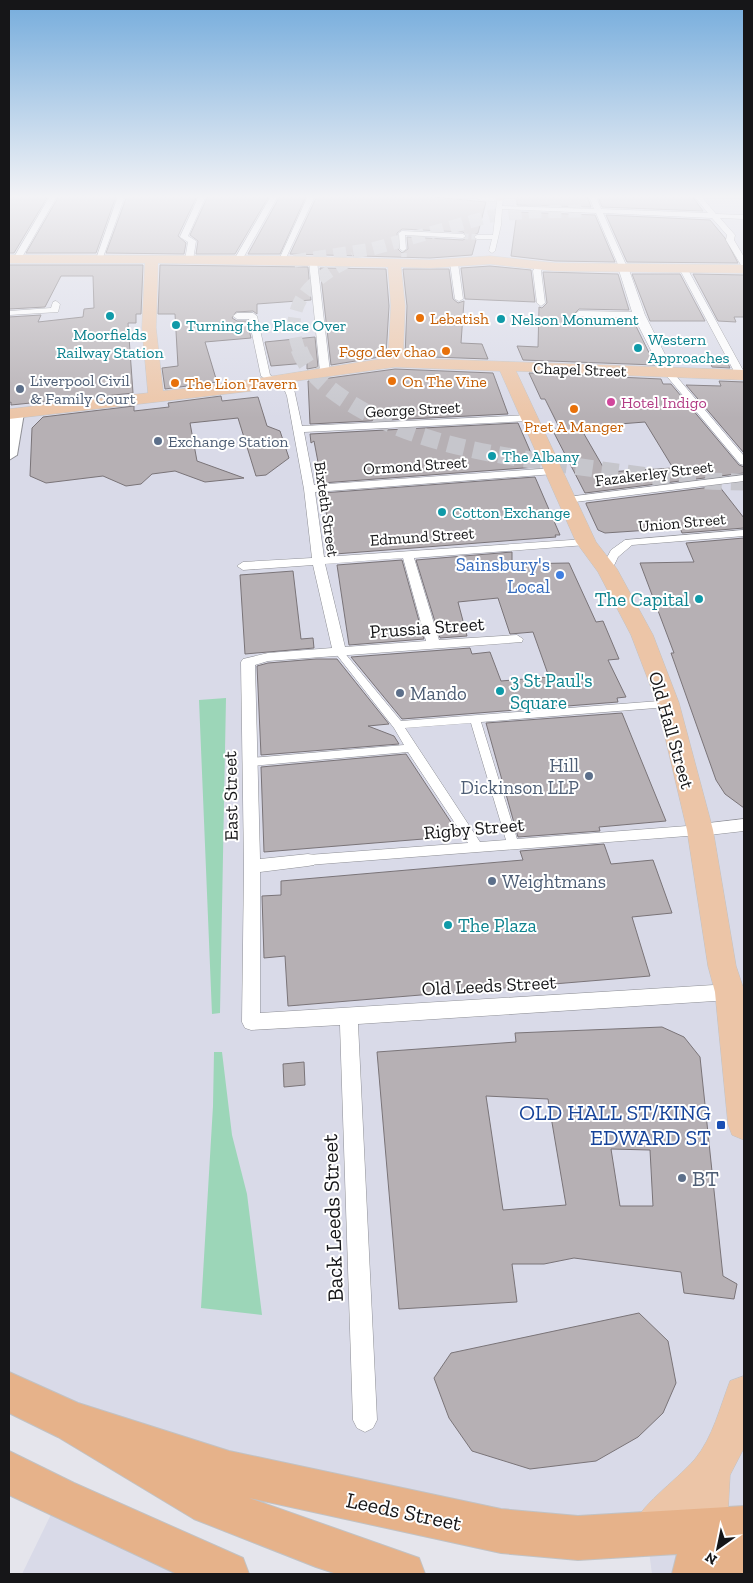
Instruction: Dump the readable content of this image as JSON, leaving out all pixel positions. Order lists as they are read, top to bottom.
{
  "streets": {
    "highway": ["Leeds Street"],
    "main road": ["Chapel Street", "Old Hall Street"],
    "street": [
      "George Street",
      "Ormond Street",
      "Fazakerley Street",
      "Bixteth Street",
      "Union Street",
      "Edmund Street",
      "Prussia Street",
      "East Street",
      "Rigby Street",
      "Old Leeds Street",
      "Back Leeds Street"
    ]
  },
  "crossings": [
    ["Chapel Street", "Bixteth Street"],
    ["Chapel Street", "Old Hall Street"],
    ["George Street", "Bixteth Street"],
    ["George Street", "Old Hall Street"],
    ["Ormond Street", "Bixteth Street"],
    ["Ormond Street", "Old Hall Street"],
    ["Fazakerley Street", "Old Hall Street"],
    ["Bixteth Street", "Edmund Street"],
    ["Bixteth Street", "Prussia Street"],
    ["Bixteth Street", "East Street"],
    ["Union Street", "Old Hall Street"],
    ["Edmund Street", "Old Hall Street"],
    ["Prussia Street", "East Street"],
    ["Old Hall Street", "Rigby Street"],
    ["Old Hall Street", "Old Leeds Street"],
    ["East Street", "Rigby Street"],
    ["East Street", "Old Leeds Street"],
    ["Old Leeds Street", "Back Leeds Street"]
  ],
  "places": {
    "other": [
      "Moorfields Railway Station",
      "Lebatish",
      "Nelson Monument",
      "Turning the Place Over",
      "Western Approaches",
      "Fogo dev chao",
      "On The Vine",
      "The Lion Tavern",
      "Liverpool Civil & Family Court",
      "Hotel Indigo",
      "Pret A Manger",
      "Exchange Station",
      "The Albany",
      "Cotton Exchange",
      "Sainsbury's Local",
      "The Capital",
      "3 St Paul's Square",
      "Mando",
      "Hill Dickinson LLP",
      "Weightmans",
      "The Plaza",
      "BT"
    ],
    "transit": ["OLD HALL ST/KING EDWARD ST"]
  },
  "north": "bottom left"
}
